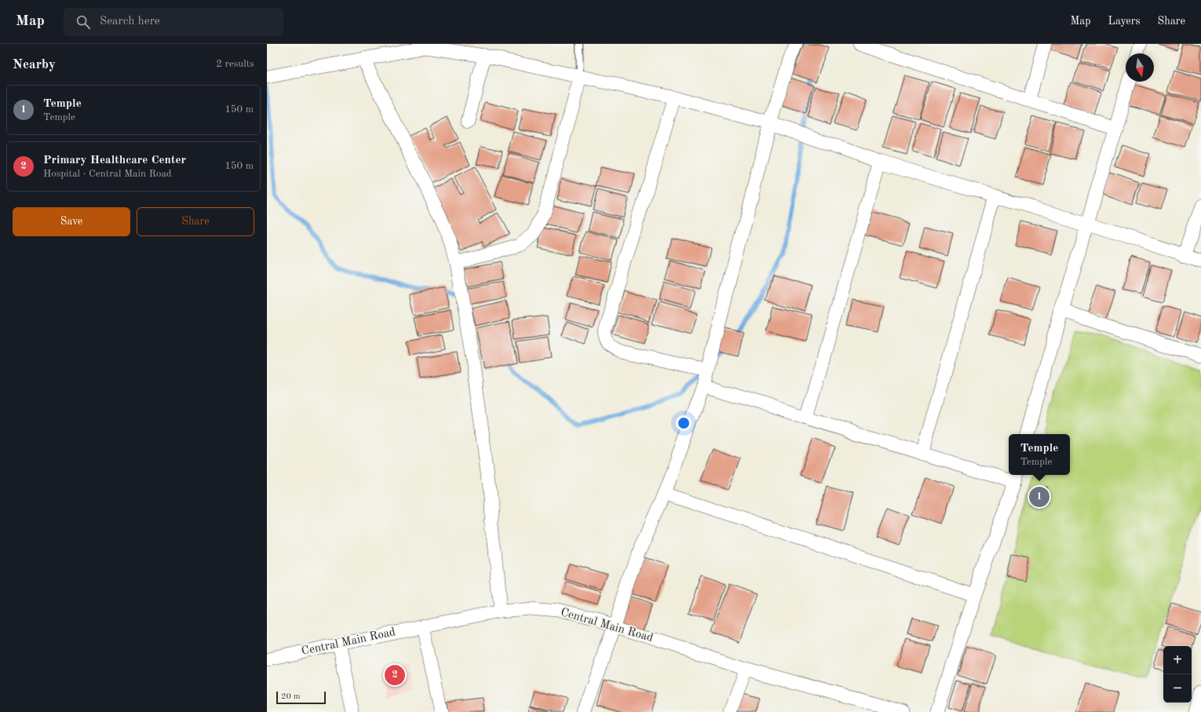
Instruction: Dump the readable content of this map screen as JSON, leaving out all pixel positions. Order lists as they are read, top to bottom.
{
  "streets": {
    "street": ["Central Main Road"]
  },
  "scale_bar": "20 m",
  "north": "bottom",
  "page": {
    "header": "Map",
    "search": "Search here",
    "nav": ["Map", "Layers", "Share"],
    "heading": ["Nearby", "2 results"],
    "list": [
      {
        "mark": "1",
        "name": "Temple",
        "note": "Temple",
        "value": "150 m"
      },
      {
        "mark": "2",
        "name": "Primary Healthcare Center",
        "note": "Hospital · Central Main Road",
        "value": "150 m"
      }
    ],
    "buttons": ["Save", "Share"],
    "popup": ["Temple", "Temple"],
    "pins": ["1", "2"],
    "map_buttons": ["+", "−"],
    "scale": "20 m"
  }
}
